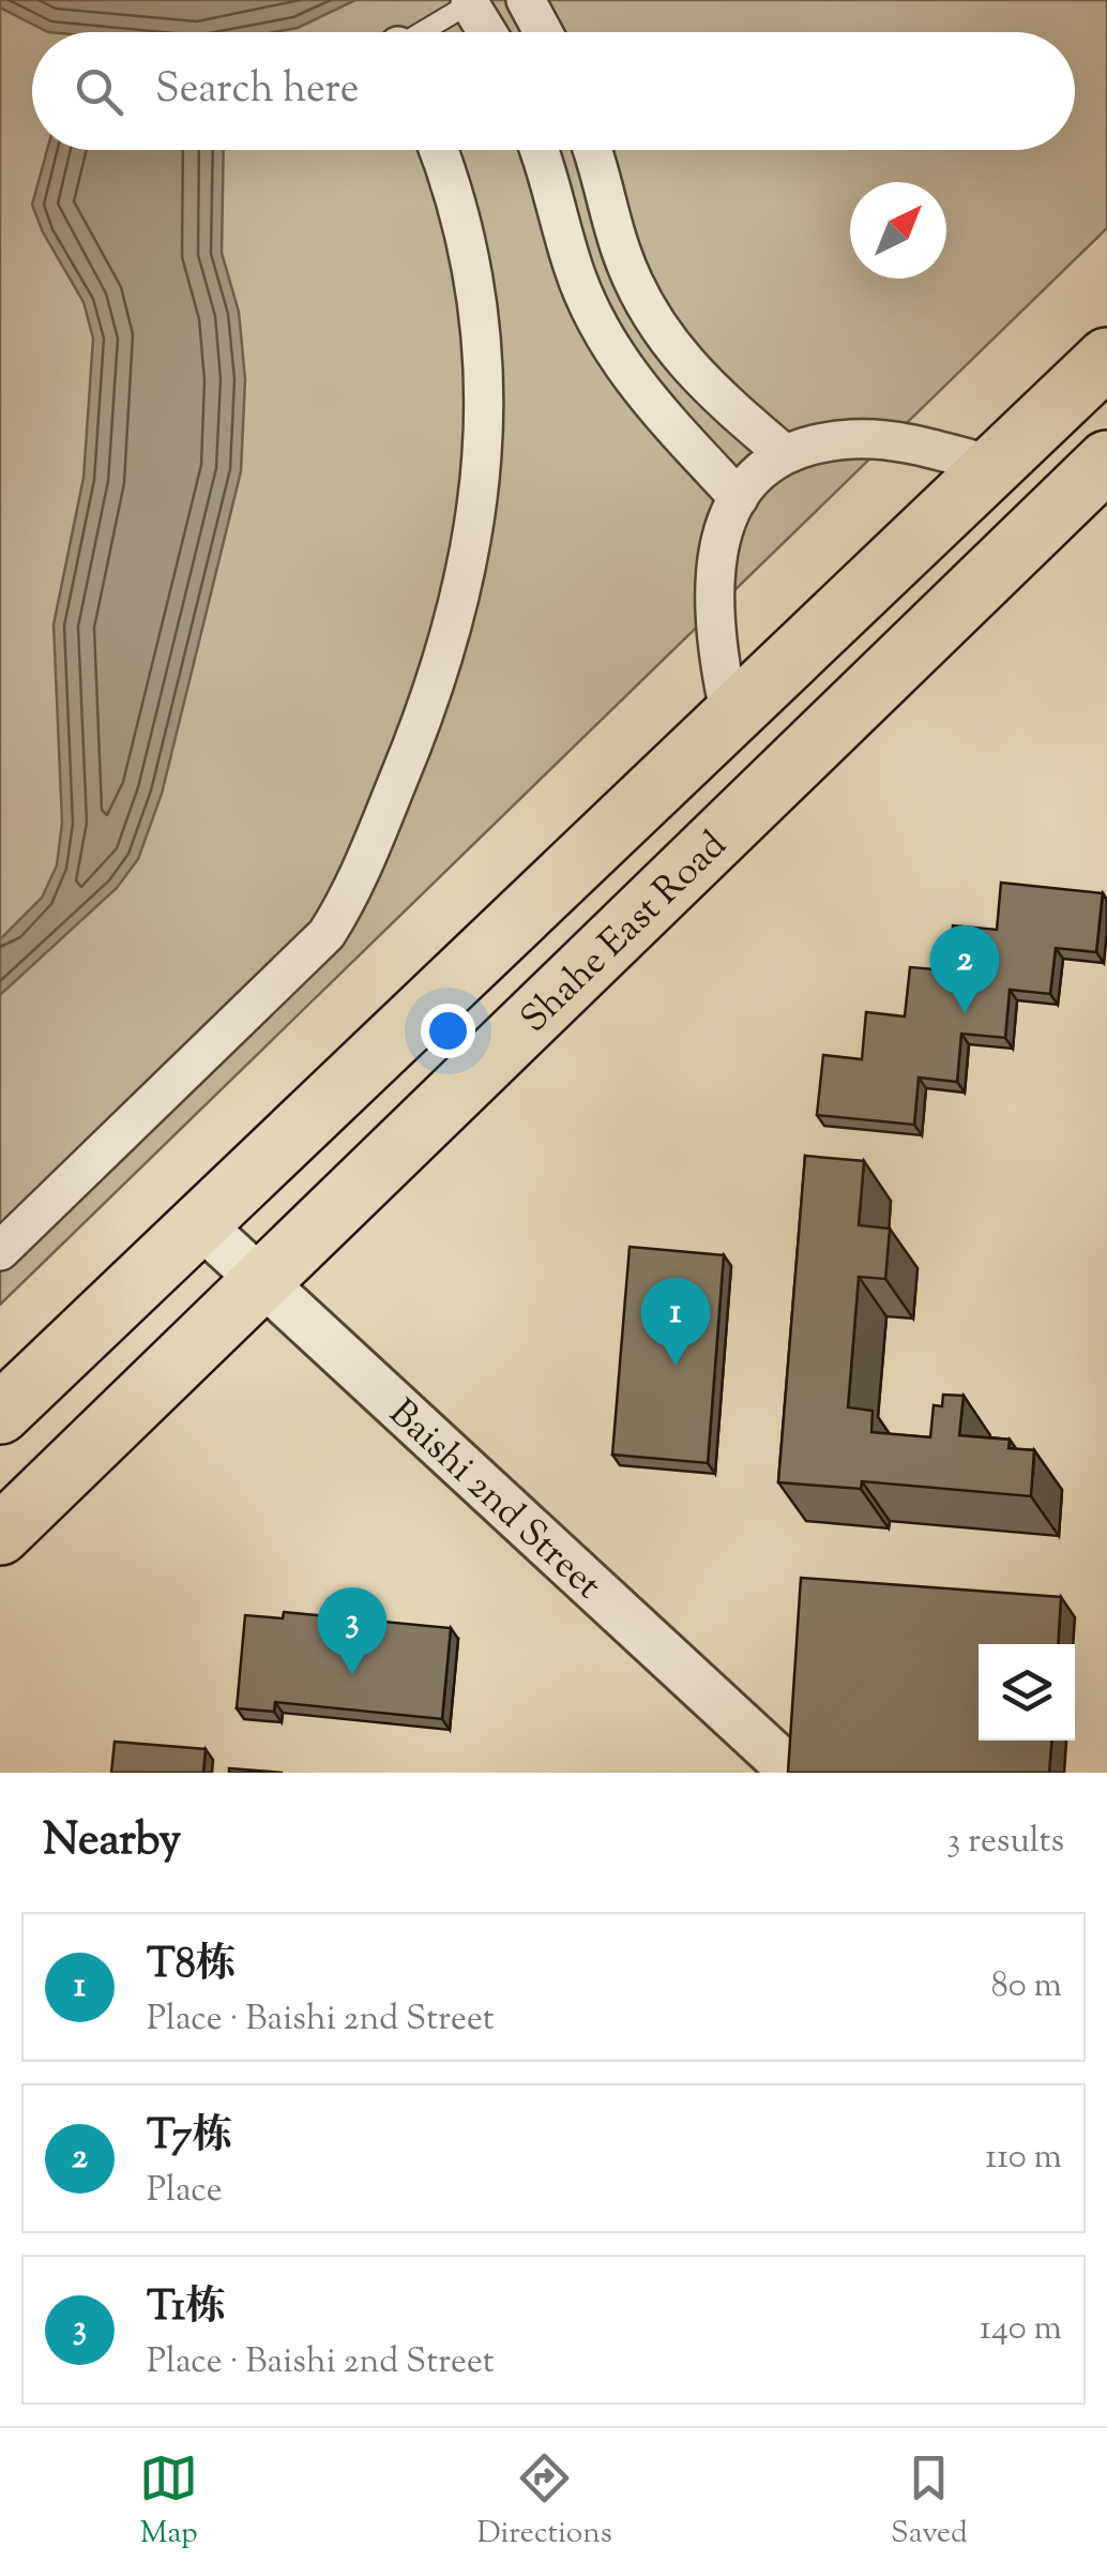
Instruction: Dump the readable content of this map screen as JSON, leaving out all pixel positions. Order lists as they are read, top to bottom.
{
  "streets": {
    "main road": ["Shahe East Road"],
    "street": ["Baishi 2nd Street"]
  },
  "crossings": [
    ["Shahe East Road", "Baishi 2nd Street"]
  ],
  "north": "top right",
  "page": {
    "search": "Search here",
    "pins": ["2", "1", "3"],
    "heading": ["Nearby", "3 results"],
    "list": [
      {
        "mark": "1",
        "name": "T8栋",
        "note": "Place · Baishi 2nd Street",
        "value": "80 m"
      },
      {
        "mark": "2",
        "name": "T7栋",
        "note": "Place",
        "value": "110 m"
      },
      {
        "mark": "3",
        "name": "T1栋",
        "note": "Place · Baishi 2nd Street",
        "value": "140 m"
      }
    ],
    "nav": ["Map", "Directions", "Saved"]
  }
}
